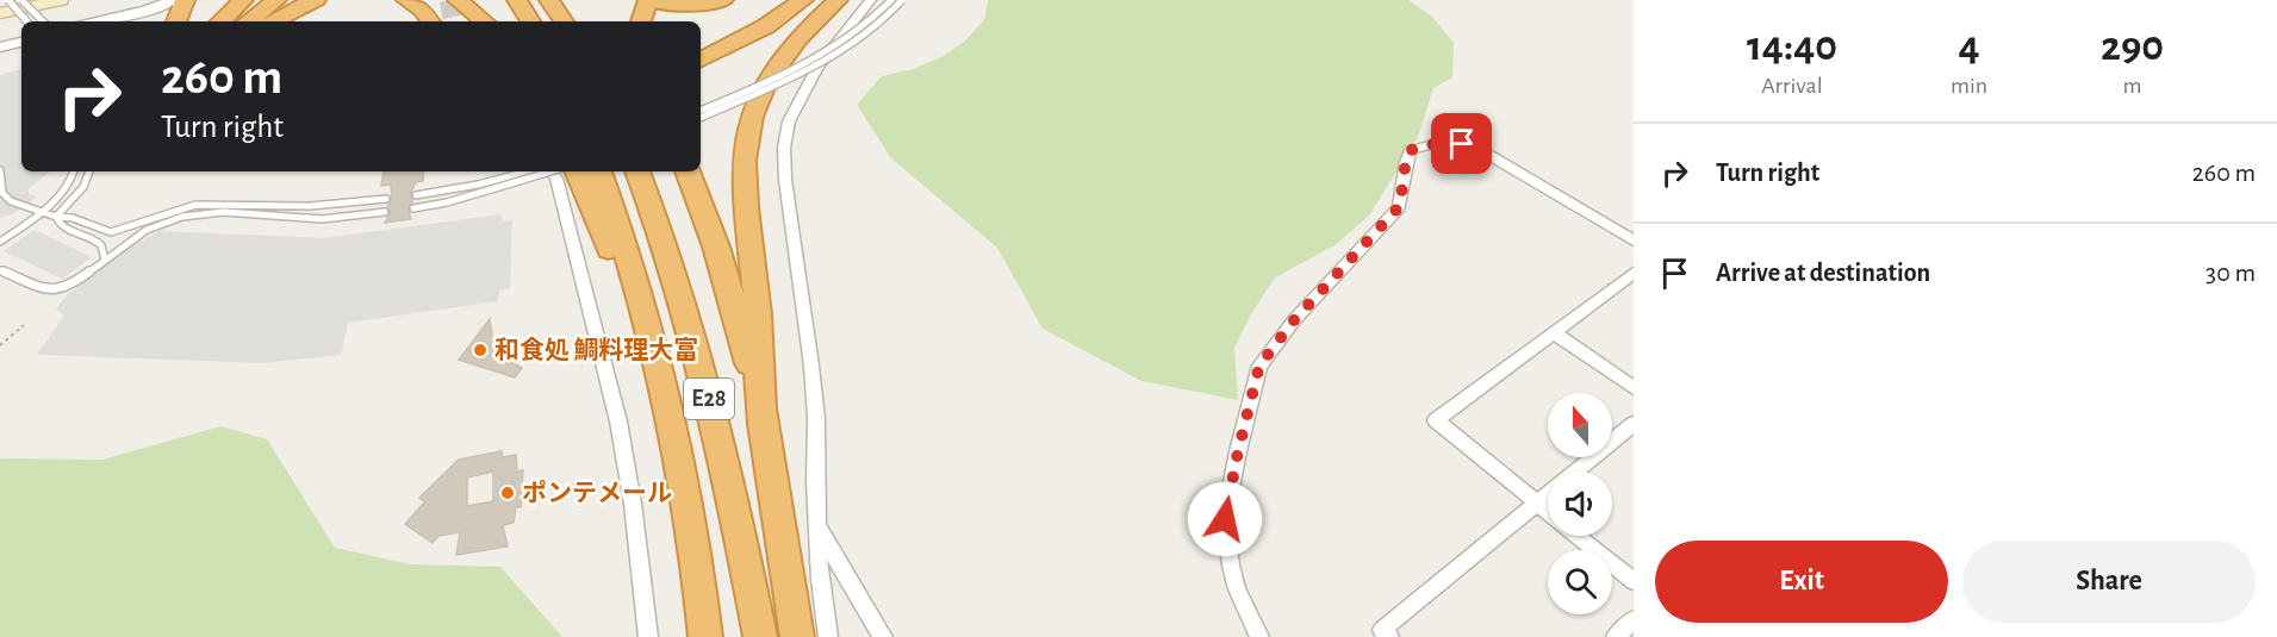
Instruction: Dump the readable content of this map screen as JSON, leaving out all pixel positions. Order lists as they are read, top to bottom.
{
  "streets": {
    "highway": ["E28"]
  },
  "places": ["和食処 鯛料理大富", "ポンテメール"],
  "north": "top",
  "page": {
    "eta": [
      "14:40",
      "Arrival",
      "4",
      "min",
      "290",
      "m"
    ],
    "turn": ["260 m", "Turn right"],
    "list": [
      {
        "name": "Turn right",
        "value": "260 m"
      },
      {
        "name": "Arrive at destination",
        "value": "30 m"
      }
    ],
    "buttons": ["Exit", "Share"]
  }
}
